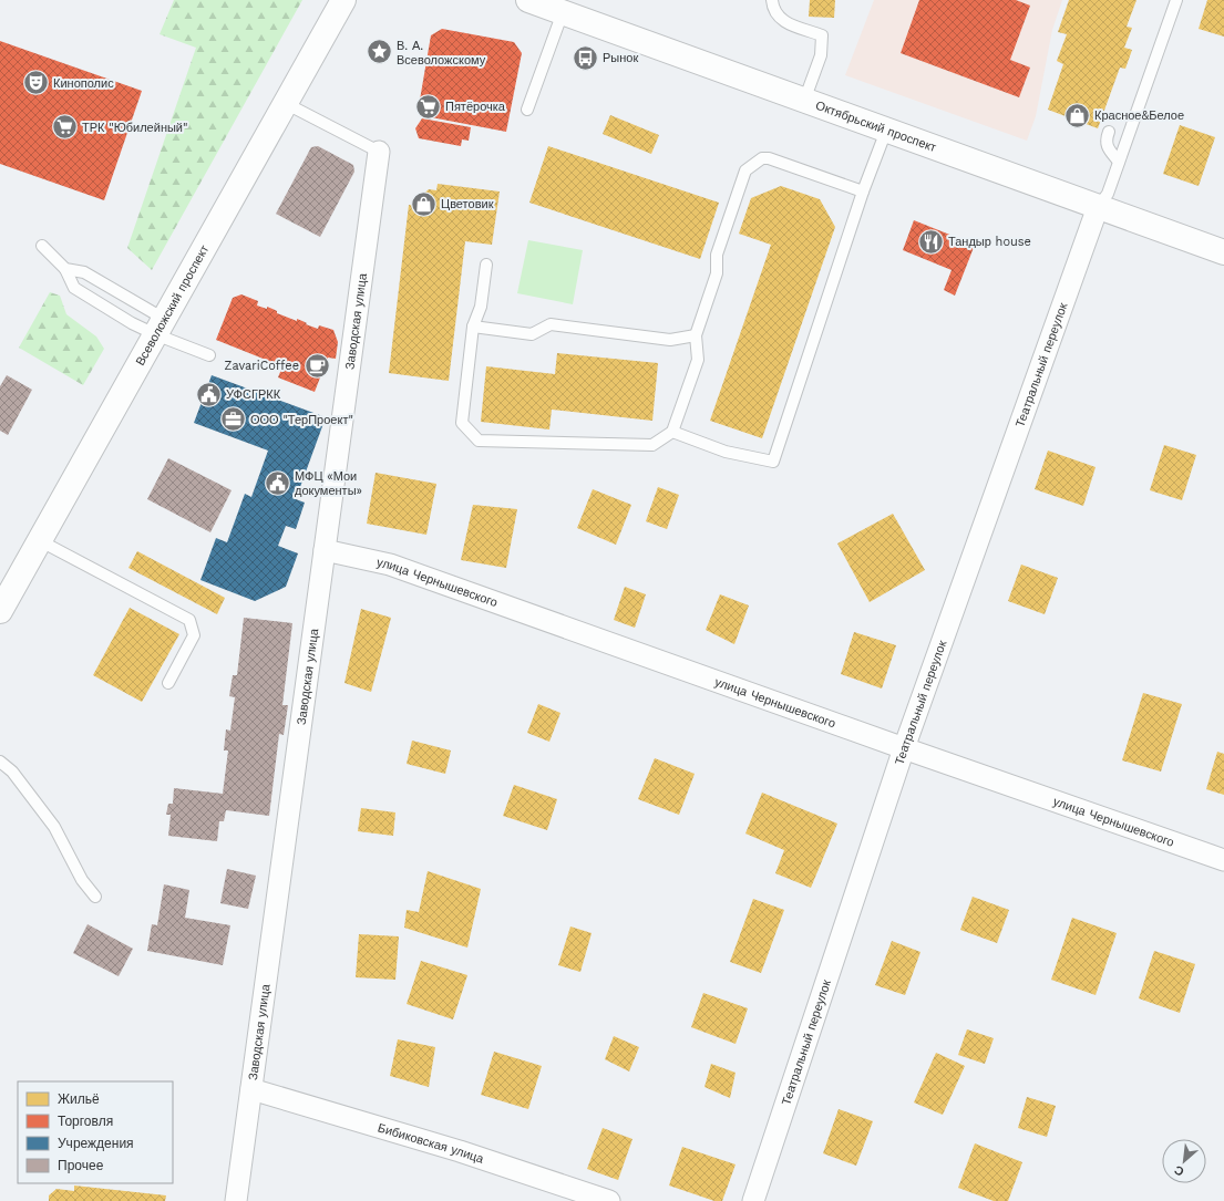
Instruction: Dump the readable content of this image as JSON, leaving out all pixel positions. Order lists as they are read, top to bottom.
{
  "streets": {
    "street": [
      "Октябрьский проспект",
      "Всеволожский проспект",
      "Заводская улица",
      "Театральный переулок",
      "улица Чернышевского",
      "Бибиковская улица"
    ]
  },
  "crossings": [
    ["Октябрьский проспект", "Театральный переулок"],
    ["Заводская улица", "улица Чернышевского"],
    ["Заводская улица", "Бибиковская улица"],
    ["Театральный переулок", "улица Чернышевского"]
  ],
  "places": {
    "place": ["В. А. Всеволожскому"],
    "bus stop": ["Рынок"],
    "theatre": ["Кинополис"],
    "supermarket": ["Пятёрочка", "ТРК \"Юбилейный\""],
    "shop": ["Красное&Белое", "Цветовик"],
    "restaurant": ["Тандыр house"],
    "cafe": ["ZavariCoffee"],
    "public building": ["УФСГРКК", "МФЦ «Мои документы»"],
    "office": ["ООО \"ТерПроект\""]
  },
  "legend": [
    "Жильё",
    "Торговля",
    "Учреждения",
    "Прочее"
  ],
  "north": "bottom left"
}
